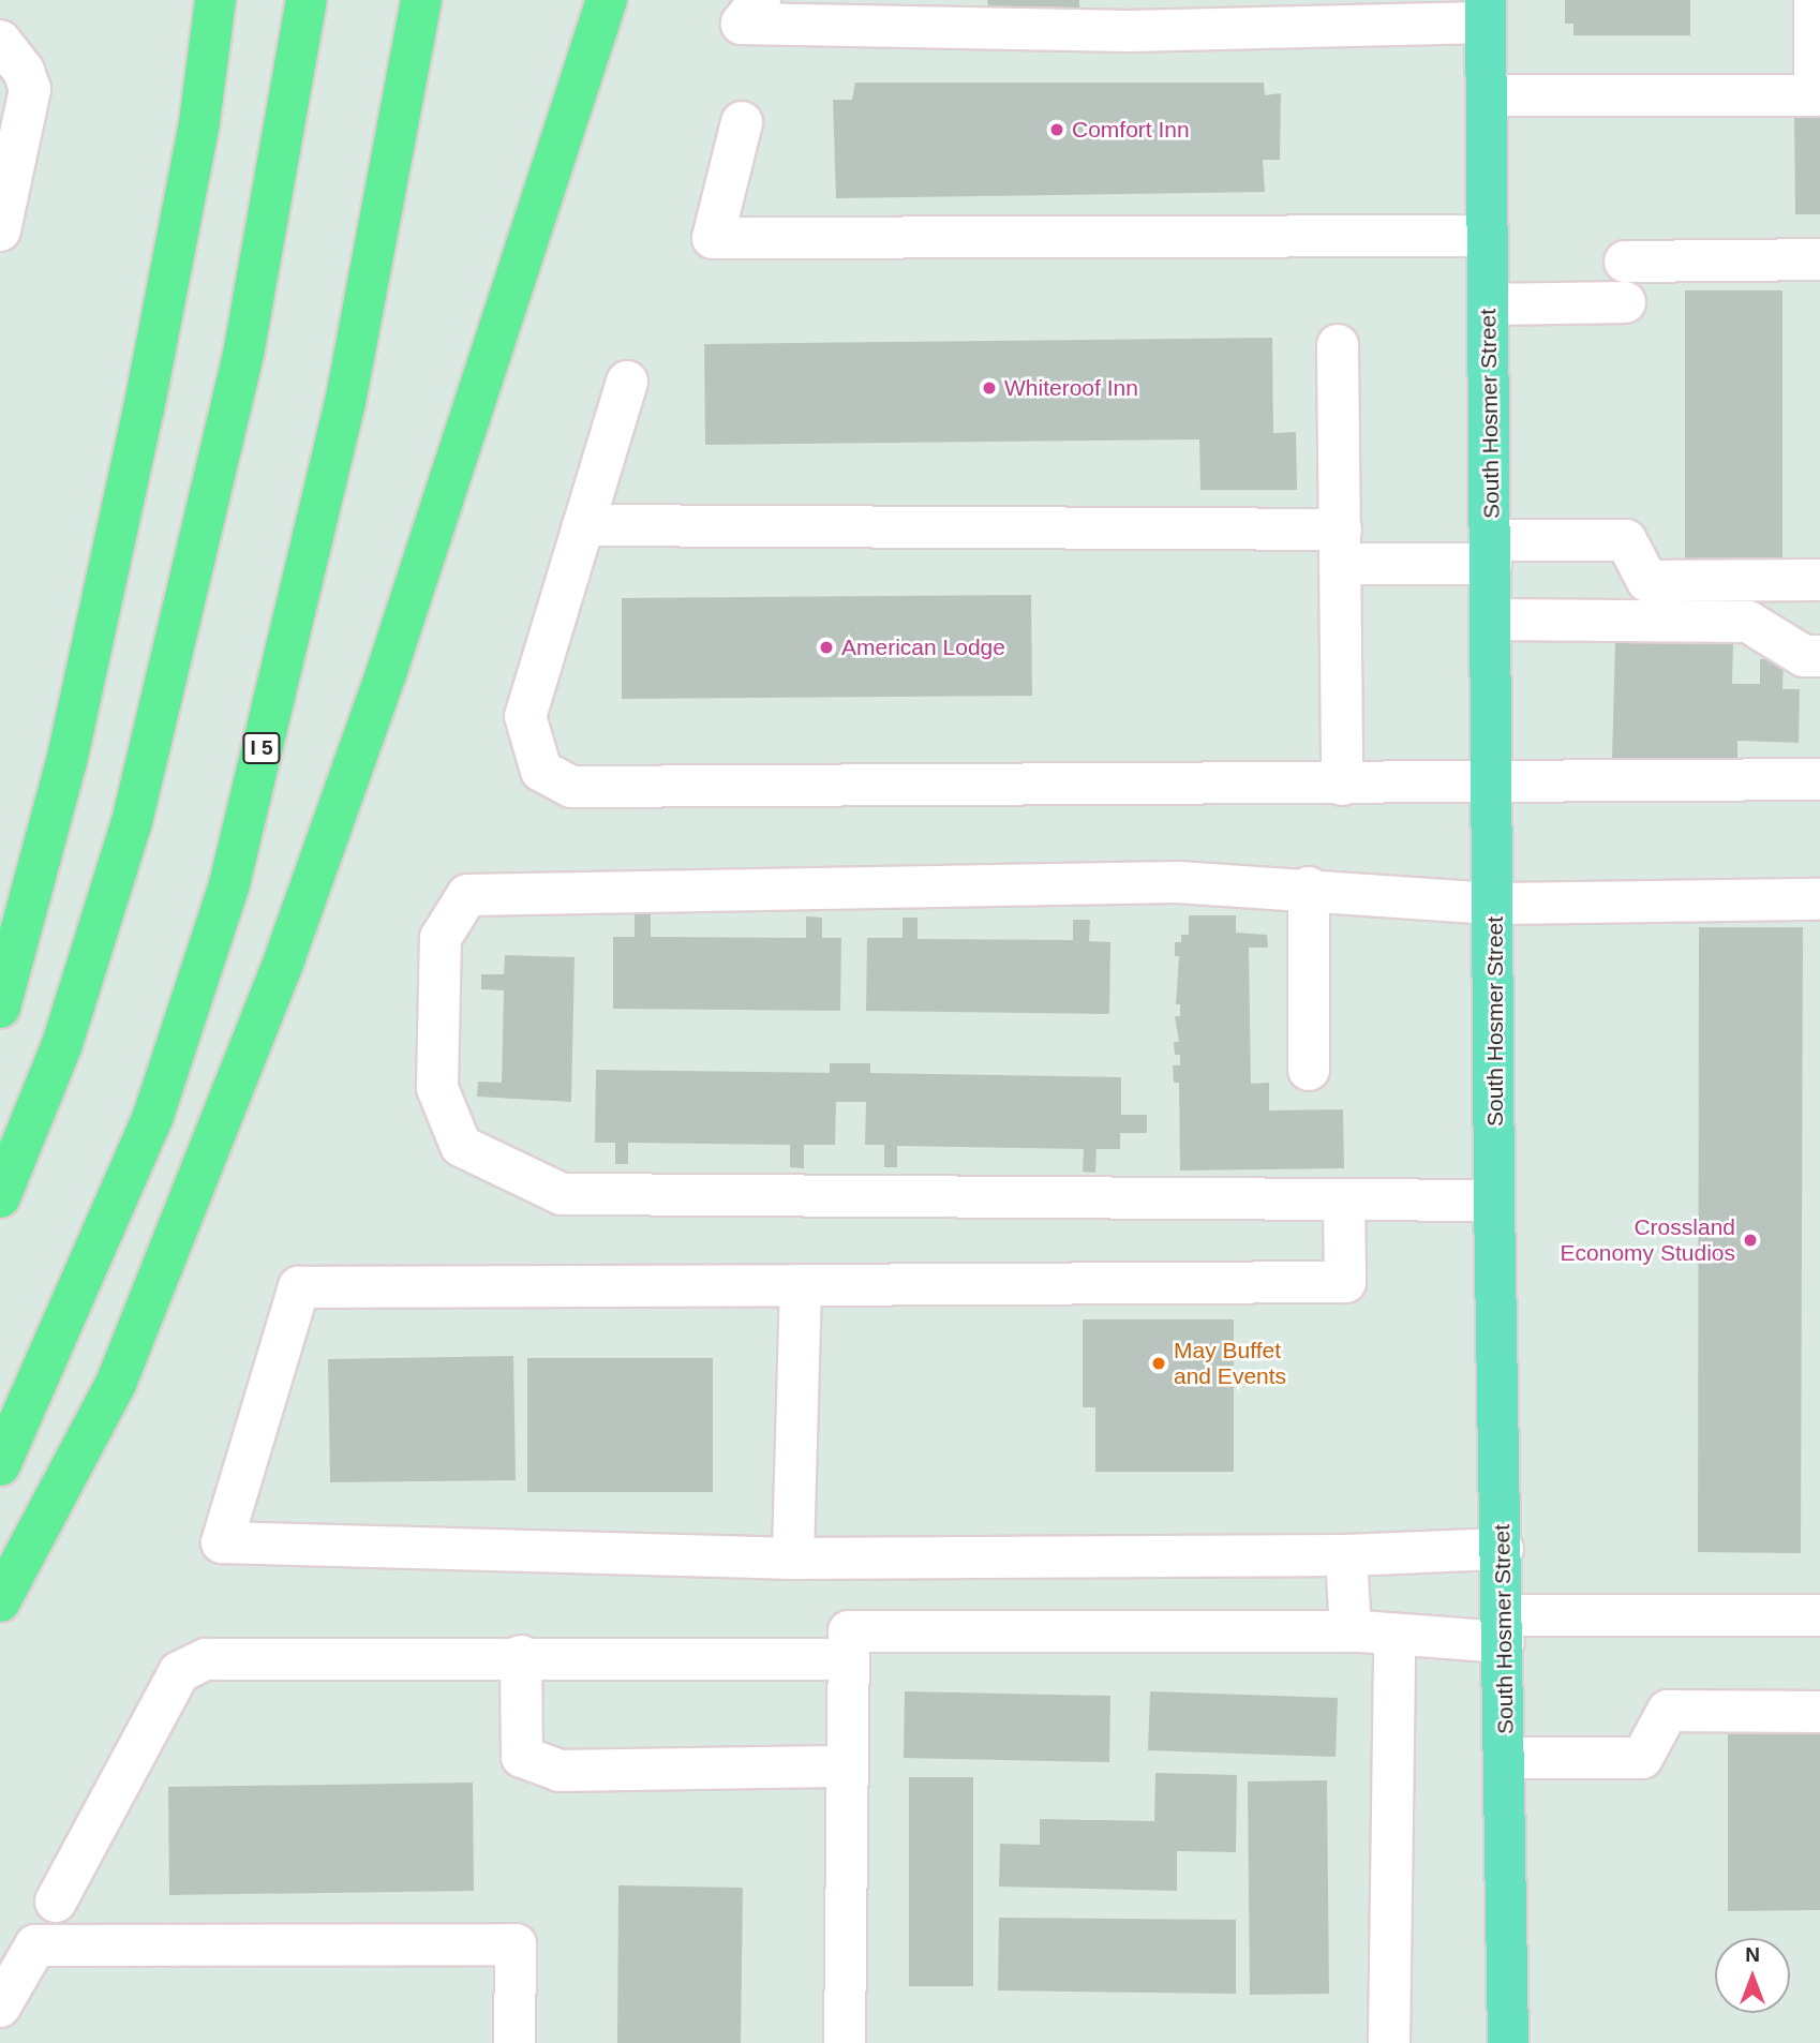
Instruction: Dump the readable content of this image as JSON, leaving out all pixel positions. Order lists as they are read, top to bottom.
{
  "streets": {
    "highway": ["I 5"],
    "main road": ["South Hosmer Street"]
  },
  "places": [
    "Comfort Inn",
    "Whiteroof Inn",
    "American Lodge",
    "Crossland Economy Studios",
    "May Buffet and Events"
  ],
  "north": "top"
}
